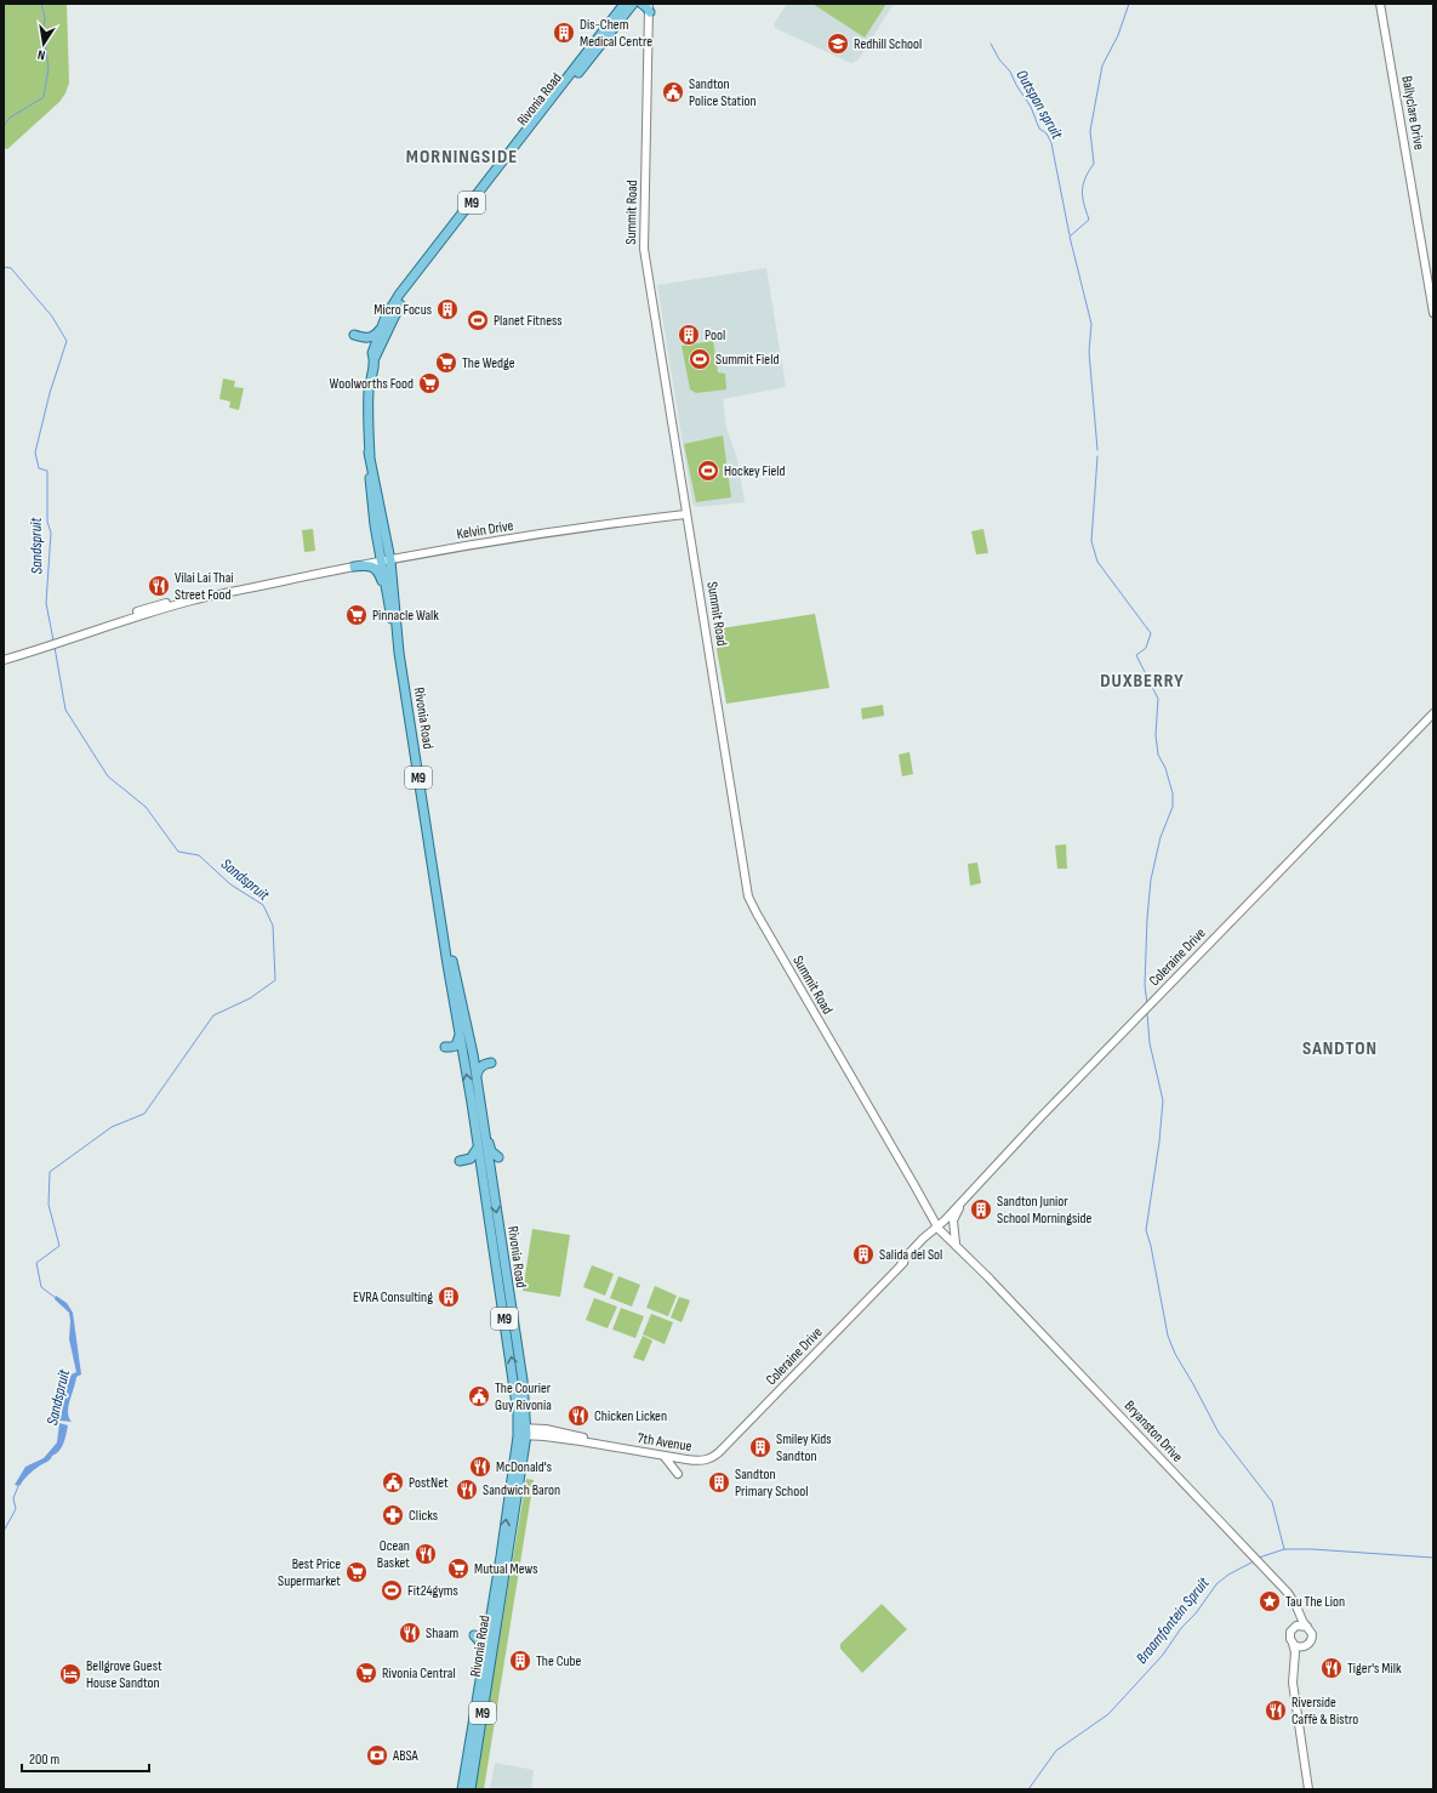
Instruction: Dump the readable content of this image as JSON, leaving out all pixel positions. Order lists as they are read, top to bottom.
{
  "streets": {
    "main road": [
      "Rivonia Road",
      "Ballyclare Drive",
      "M9",
      "Summit Road",
      "Kelvin Drive",
      "Coleraine Drive",
      "Bryanston Drive",
      "7th Avenue"
    ]
  },
  "crossings": [
    ["Rivonia Road", "Kelvin Drive"],
    ["Rivonia Road", "7th Avenue"],
    ["Summit Road", "Kelvin Drive"],
    ["Summit Road", "Coleraine Drive"],
    ["Summit Road", "Bryanston Drive"],
    ["Coleraine Drive", "Bryanston Drive"],
    ["Coleraine Drive", "7th Avenue"]
  ],
  "districts": ["MORNINGSIDE", "DUXBERRY", "SANDTON"],
  "water": ["Outspan spruit", "Sandspruit", "Braamfontein Spruit"],
  "places": {
    "building": [
      "Dis-Chem Medical Centre",
      "Micro Focus",
      "Pool",
      "Sandton Junior School Morningside",
      "Salida del Sol",
      "EVRA Consulting",
      "Smiley Kids Sandton",
      "Sandton Primary School",
      "The Cube"
    ],
    "school or university": ["Redhill School"],
    "public building": ["Sandton Police Station", "The Courier Guy Rivonia", "PostNet"],
    "sports": [
      "Planet Fitness",
      "Summit Field",
      "Hockey Field",
      "Fit24gyms"
    ],
    "supermarket": [
      "The Wedge",
      "Woolworths Food",
      "Pinnacle Walk",
      "Mutual Mews",
      "Best Price Supermarket",
      "Rivonia Central"
    ],
    "restaurant": [
      "Vilai Lai Thai Street Food",
      "Chicken Licken",
      "McDonald's",
      "Sandwich Baron",
      "Ocean Basket",
      "Shaam",
      "Tiger's Milk",
      "Riverside Caffè & Bistro"
    ],
    "pharmacy": ["Clicks"],
    "place": ["Tau The Lion"],
    "hotel": ["Bellgrove Guest House Sandton"],
    "bank": ["ABSA"]
  },
  "scale_bar": "200 m",
  "north": "bottom"
}
